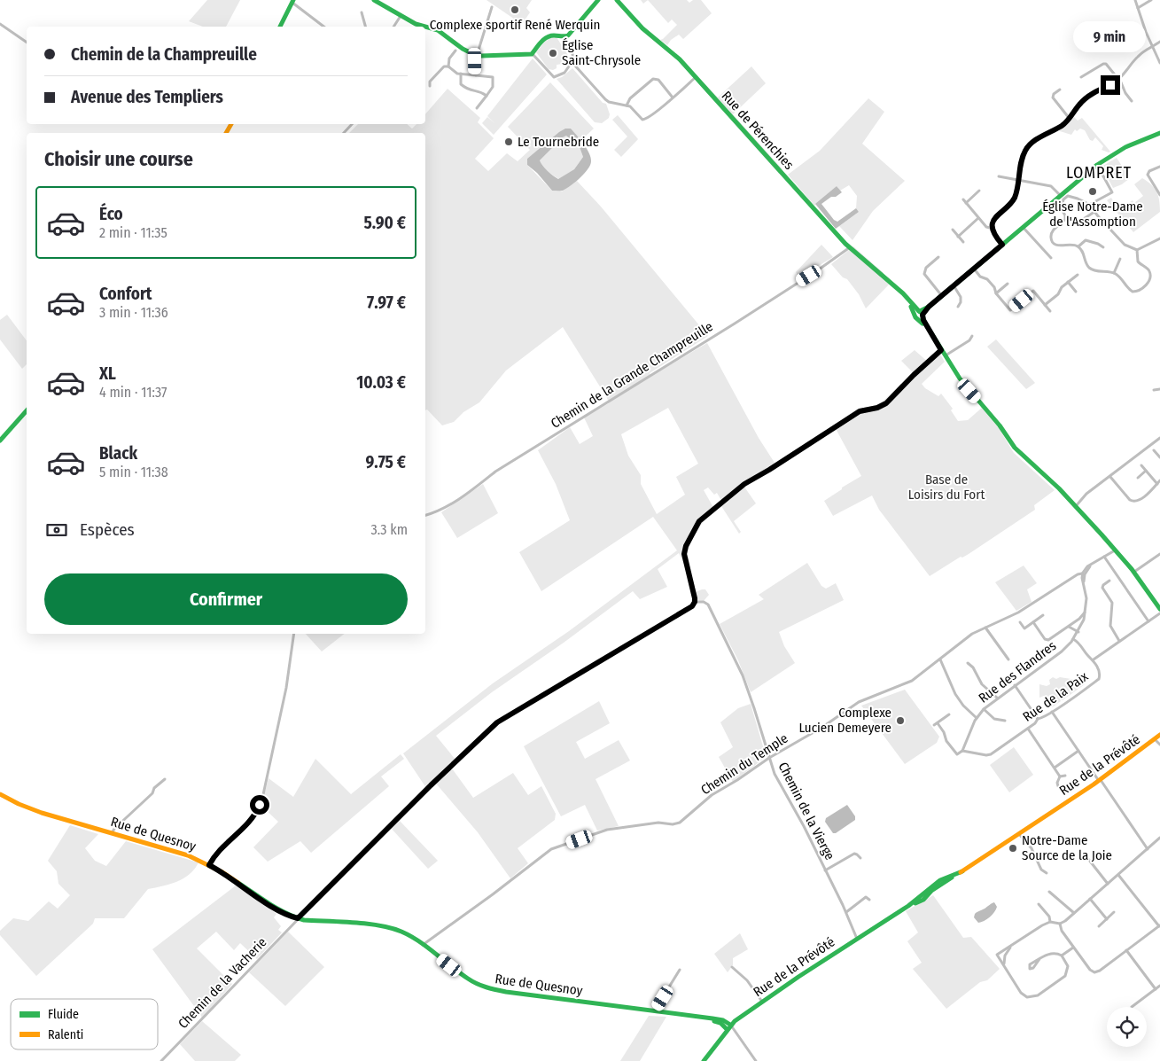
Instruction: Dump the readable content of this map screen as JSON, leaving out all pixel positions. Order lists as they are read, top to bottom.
{
  "streets": {
    "street": [
      "Rue de Pérenchies",
      "Chemin de la Grande Champreuille",
      "Rue des Flandres",
      "Rue de la Paix",
      "Chemin du Temple",
      "Rue de la Prévôté",
      "Chemin de la Vierge",
      "Rue de Quesnoy",
      "Chemin de la Vacherie"
    ]
  },
  "crossings": [
    ["Rue de Pérenchies", "Chemin de la Grande Champreuille"],
    ["Rue des Flandres", "Rue de la Paix"],
    ["Rue des Flandres", "Chemin du Temple"],
    ["Chemin du Temple", "Chemin de la Vierge"],
    ["Chemin du Temple", "Rue de Quesnoy"],
    ["Rue de la Prévôté", "Chemin de la Vierge"],
    ["Rue de la Prévôté", "Rue de Quesnoy"],
    ["Chemin de la Vierge", "Chemin de la Vacherie"],
    ["Rue de Quesnoy", "Chemin de la Vacherie"]
  ],
  "districts": ["LOMPRET"],
  "parks": ["Base de Loisirs du Fort"],
  "places": [
    "Complexe sportif René Werquin",
    "Église Saint-Chrysole",
    "Le Tournebride",
    "Église Notre-Dame de l'Assomption",
    "Complexe Lucien Demeyere",
    "Notre-Dame Source de la Joie"
  ],
  "legend": ["Fluide", "Ralenti"],
  "page": {
    "bubble": "9 min",
    "banner": ["Chemin de la Champreuille", "Avenue des Templiers"],
    "heading": "Choisir une course",
    "list": [
      {
        "name": "Éco",
        "note": "2 min · 11:35",
        "value": "5.90 €"
      },
      {
        "name": "Confort",
        "note": "3 min · 11:36",
        "value": "7.97 €"
      },
      {
        "name": "XL",
        "note": "4 min · 11:37",
        "value": "10.03 €"
      },
      {
        "name": "Black",
        "note": "5 min · 11:38",
        "value": "9.75 €"
      }
    ],
    "pay": ["Espèces", "3.3 km"],
    "buttons": "Confirmer"
  }
}
